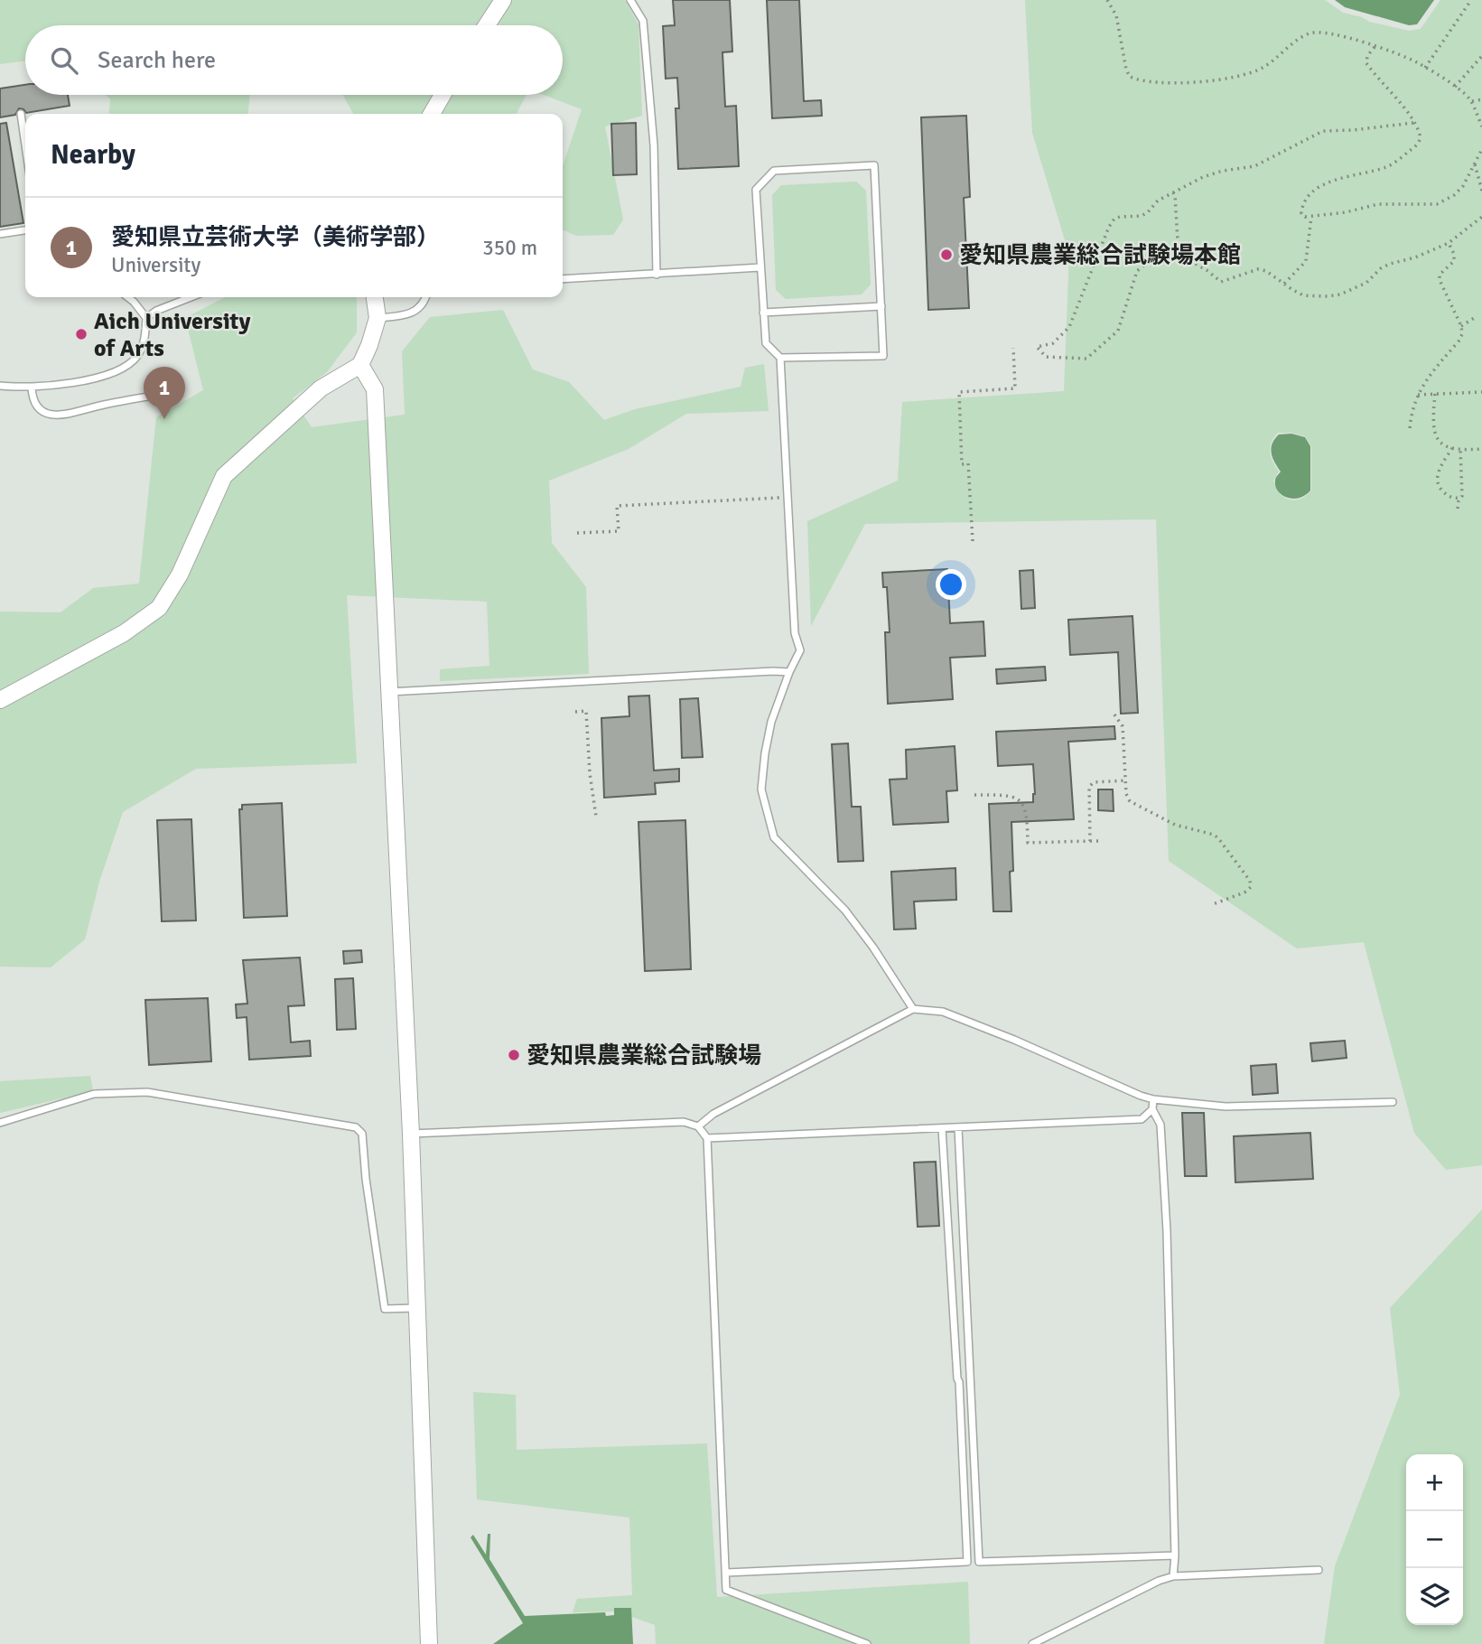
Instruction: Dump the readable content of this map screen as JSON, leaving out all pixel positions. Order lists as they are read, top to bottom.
{
  "places": ["愛知県農業総合試験場本館", "Aich University of Arts", "愛知県農業総合試験場"],
  "page": {
    "search": "Search here",
    "heading": "Nearby",
    "list": [
      {
        "mark": "1",
        "name": "愛知県立芸術大学（美術学部）",
        "note": "University",
        "value": "350 m"
      }
    ],
    "pins": "1",
    "map_buttons": ["+", "−"]
  }
}
